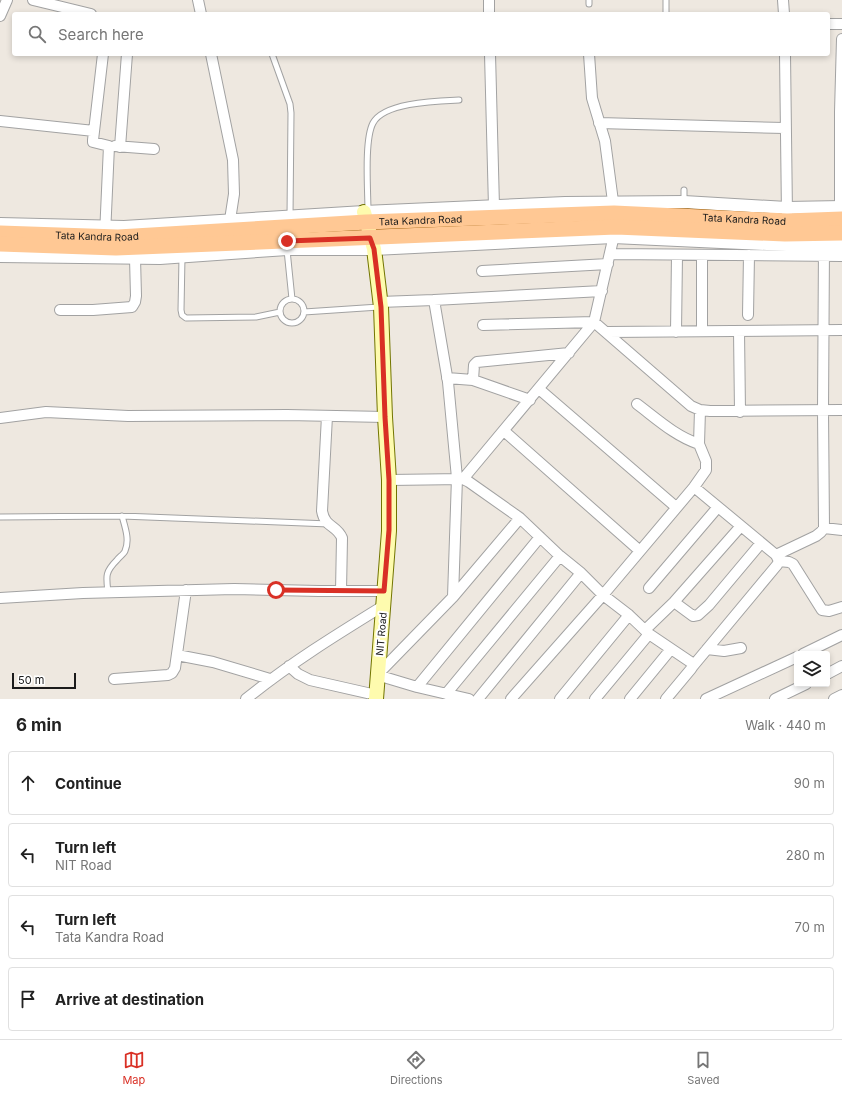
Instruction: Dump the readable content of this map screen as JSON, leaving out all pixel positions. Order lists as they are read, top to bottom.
{
  "streets": {
    "main road": ["Tata Kandra Road", "NIT Road"]
  },
  "crossings": [
    ["Tata Kandra Road", "NIT Road"]
  ],
  "scale_bar": "50 m",
  "page": {
    "search": "Search here",
    "scale": "50 m",
    "heading": ["6 min", "Walk · 440 m"],
    "list": [
      ["Continue", "90 m"],
      ["Turn left", "NIT Road", "280 m"],
      ["Turn left", "Tata Kandra Road", "70 m"],
      "Arrive at destination"
    ],
    "nav": ["Map", "Directions", "Saved"]
  }
}
